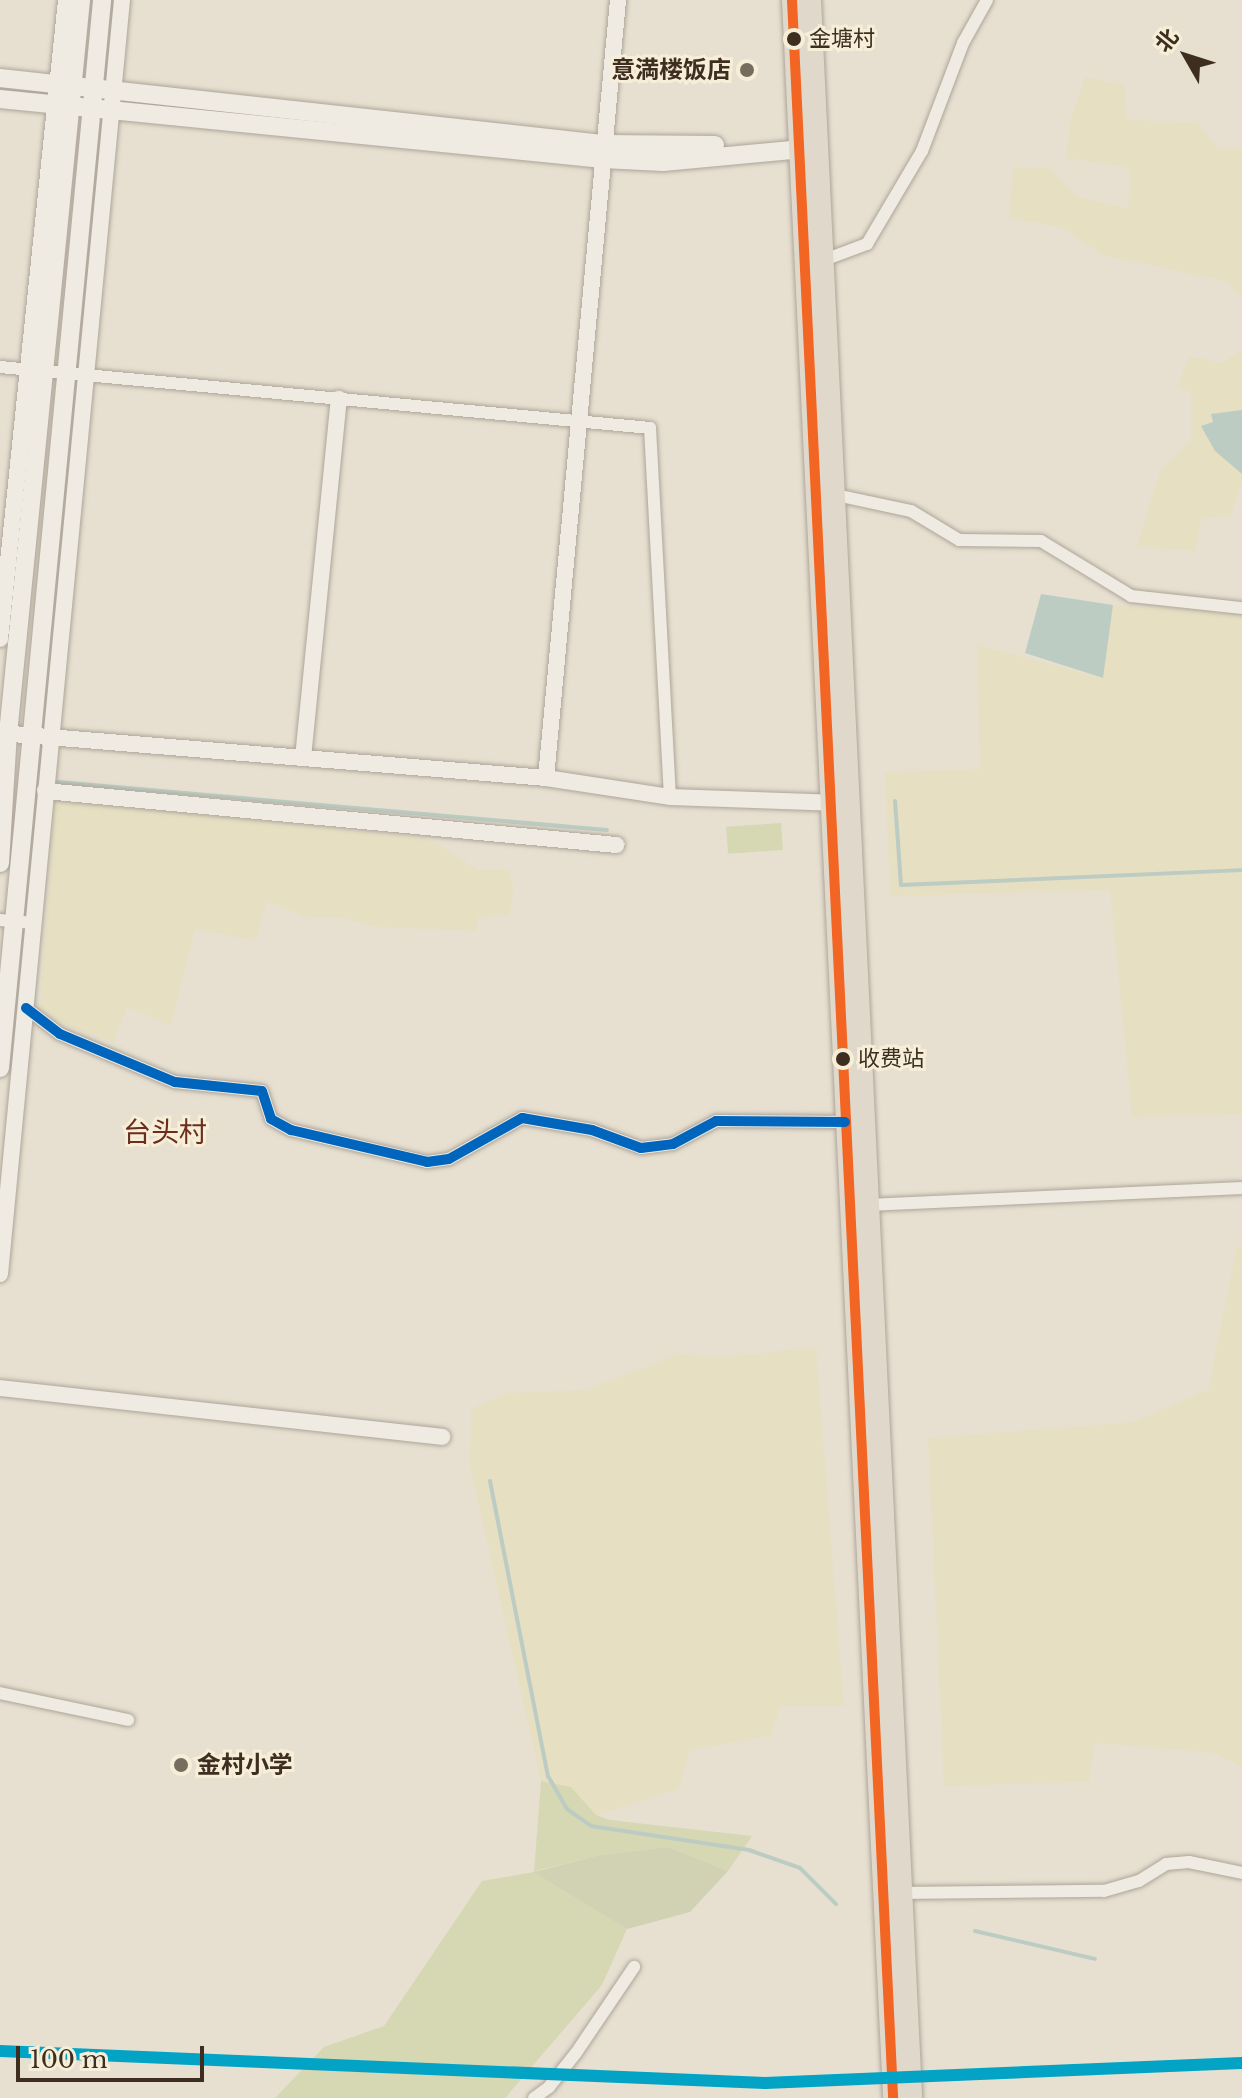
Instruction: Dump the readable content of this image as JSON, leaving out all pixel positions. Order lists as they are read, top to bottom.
{
  "districts": ["台头村"],
  "places": [
    "金塘村",
    "意満楼饭店",
    "收费站",
    "金村小学"
  ],
  "scale_bar": "100 m",
  "north": "top left"
}
